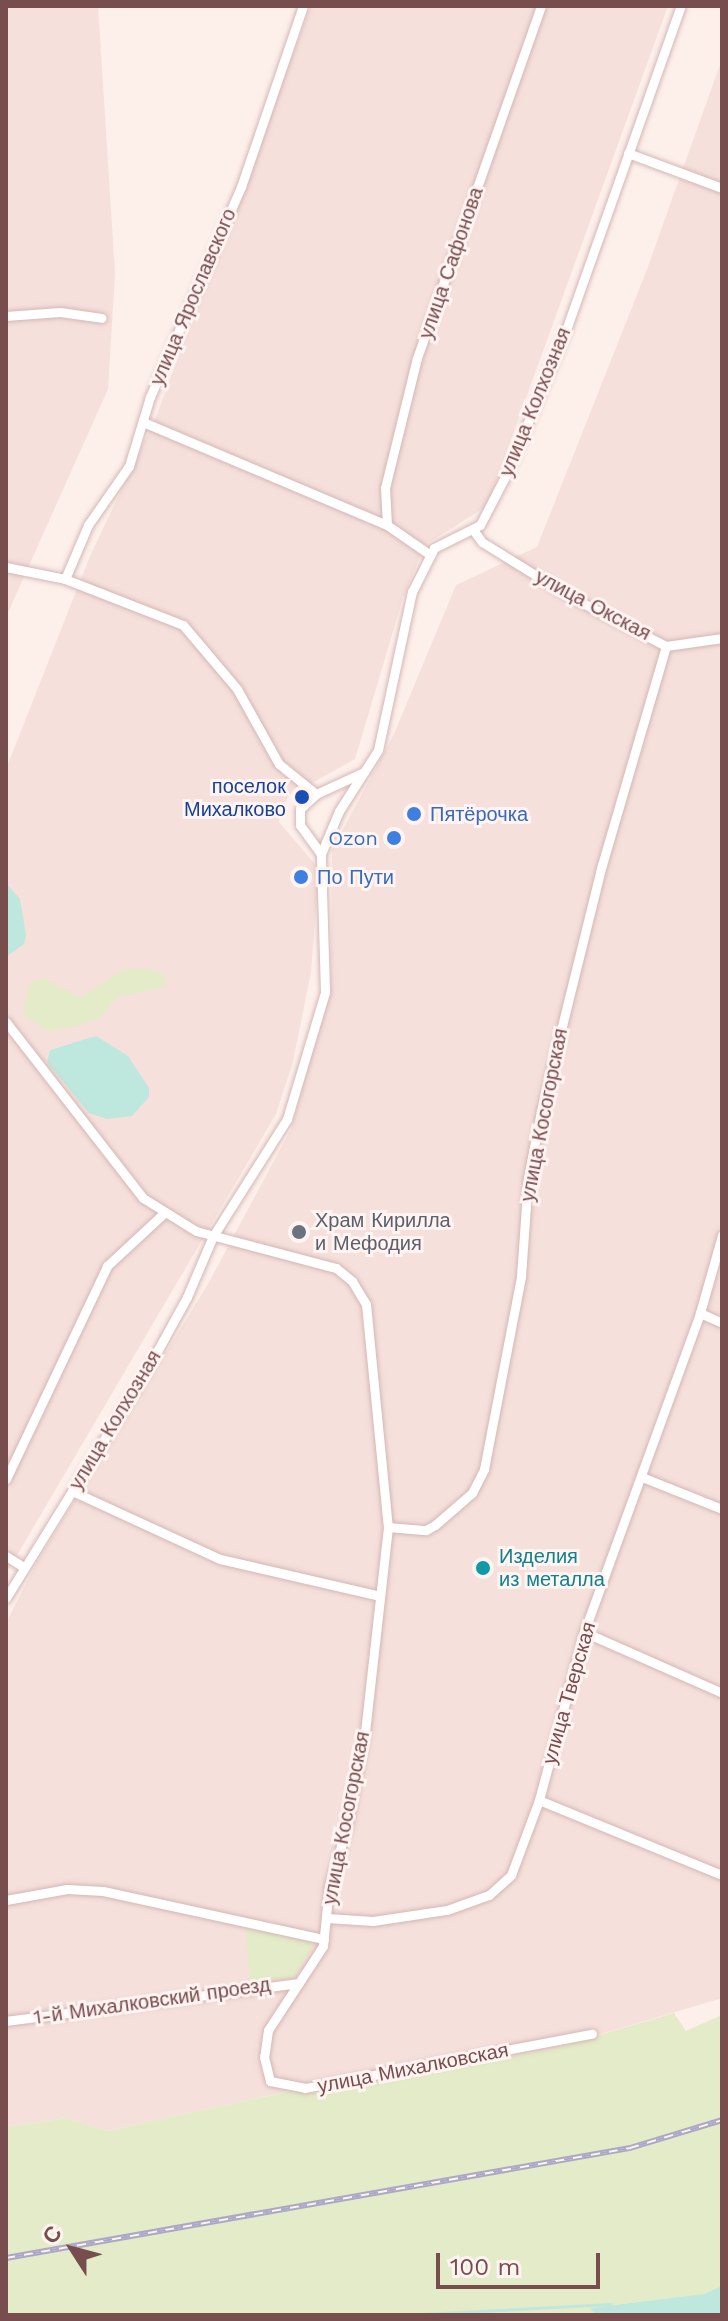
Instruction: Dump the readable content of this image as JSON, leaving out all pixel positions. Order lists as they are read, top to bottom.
{
  "streets": {
    "street": [
      "улица Сафонова",
      "улица Ярославского",
      "улица Колхозная",
      "улица Окская",
      "улица Косогорская",
      "улица Тверская",
      "1-й Михалковский проезд",
      "улица Михалковская"
    ]
  },
  "crossings": [
    ["улица Колхозная", "улица Окская"],
    ["улица Колхозная", "улица Косогорская"],
    ["улица Окская", "улица Косогорская"],
    ["улица Косогорская", "улица Тверская"],
    ["улица Косогорская", "улица Михалковская"],
    ["улица Тверская", "улица Михалковская"],
    ["1-й Михалковский проезд", "улица Михалковская"]
  ],
  "places": [
    "поселок Михалково",
    "Пятёрочка",
    "Ozon",
    "По Пути",
    "Храм Кирилла и Мефодия",
    "Изделия из металла"
  ],
  "scale_bar": "100 m",
  "north": "top left"
}
